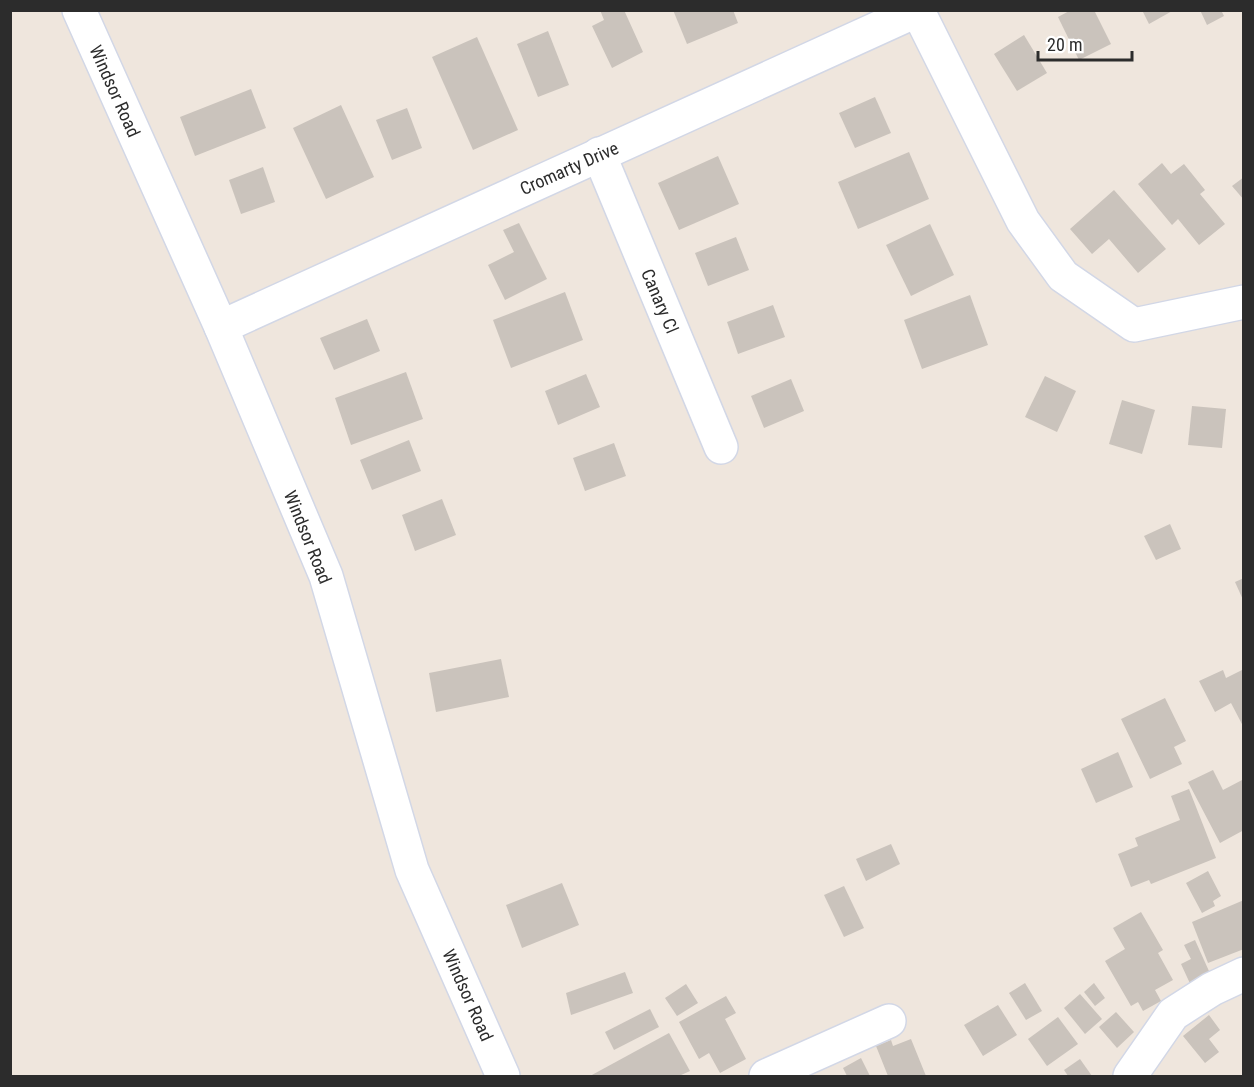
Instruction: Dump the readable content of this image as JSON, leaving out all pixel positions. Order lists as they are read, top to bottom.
{
  "streets": {
    "street": ["Windsor Road", "Cromarty Drive", "Canary Cl"]
  },
  "crossings": [
    ["Windsor Road", "Cromarty Drive"],
    ["Cromarty Drive", "Canary Cl"]
  ],
  "scale_bar": "20 m"
}
